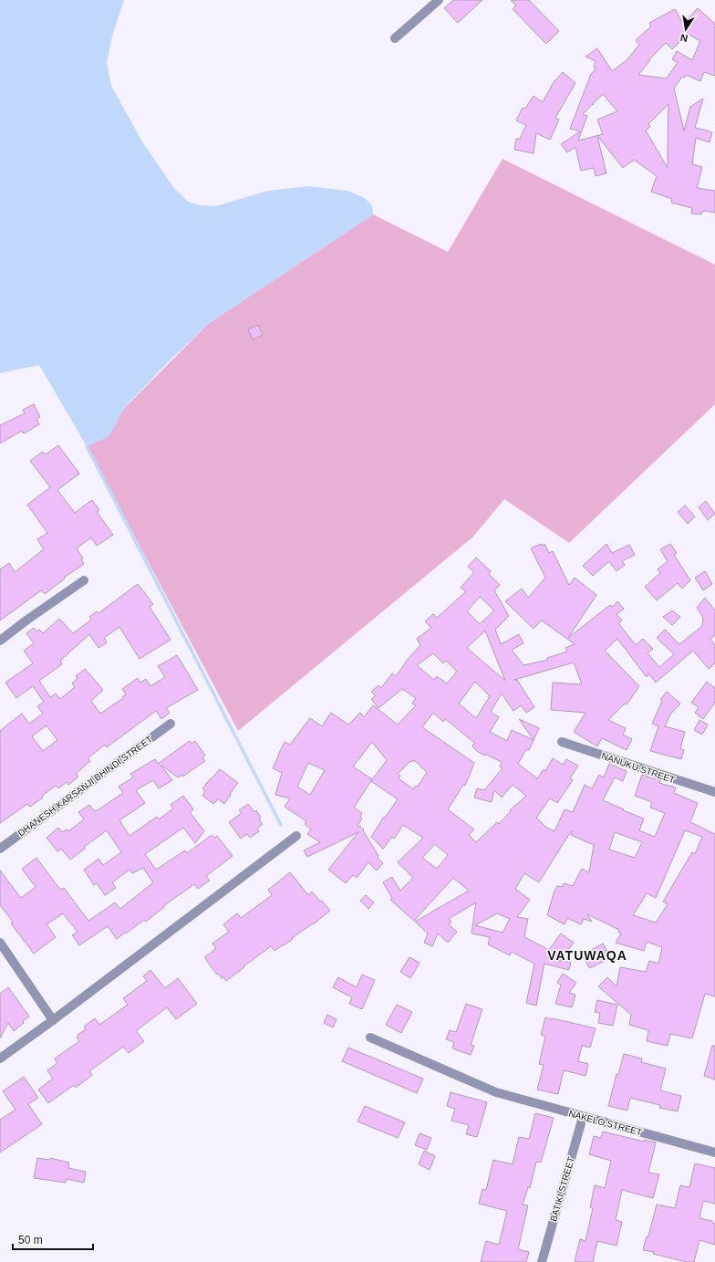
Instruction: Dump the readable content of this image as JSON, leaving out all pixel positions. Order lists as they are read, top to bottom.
{
  "streets": {
    "street": [
      "NANUKU STREET",
      "DHANESH KARSANJI BHINDI STREET",
      "NAKELO STREET",
      "BATIKI STREET"
    ]
  },
  "crossings": [
    ["NAKELO STREET", "BATIKI STREET"]
  ],
  "districts": ["VATUWAQA"],
  "scale_bar": "50 m",
  "north": "bottom"
}
